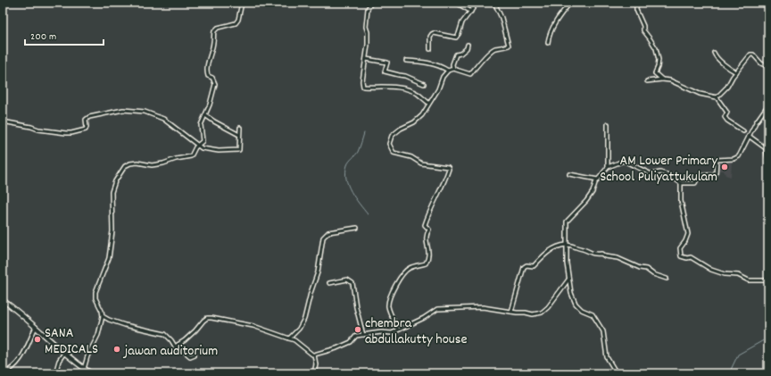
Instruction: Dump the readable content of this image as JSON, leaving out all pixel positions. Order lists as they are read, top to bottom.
{
  "places": [
    "AM Lower Primary School Puliyattukulam",
    "chembra abdullakutty house",
    "SANA MEDICALS",
    "jawan auditorium"
  ],
  "scale_bar": "200 m"
}
